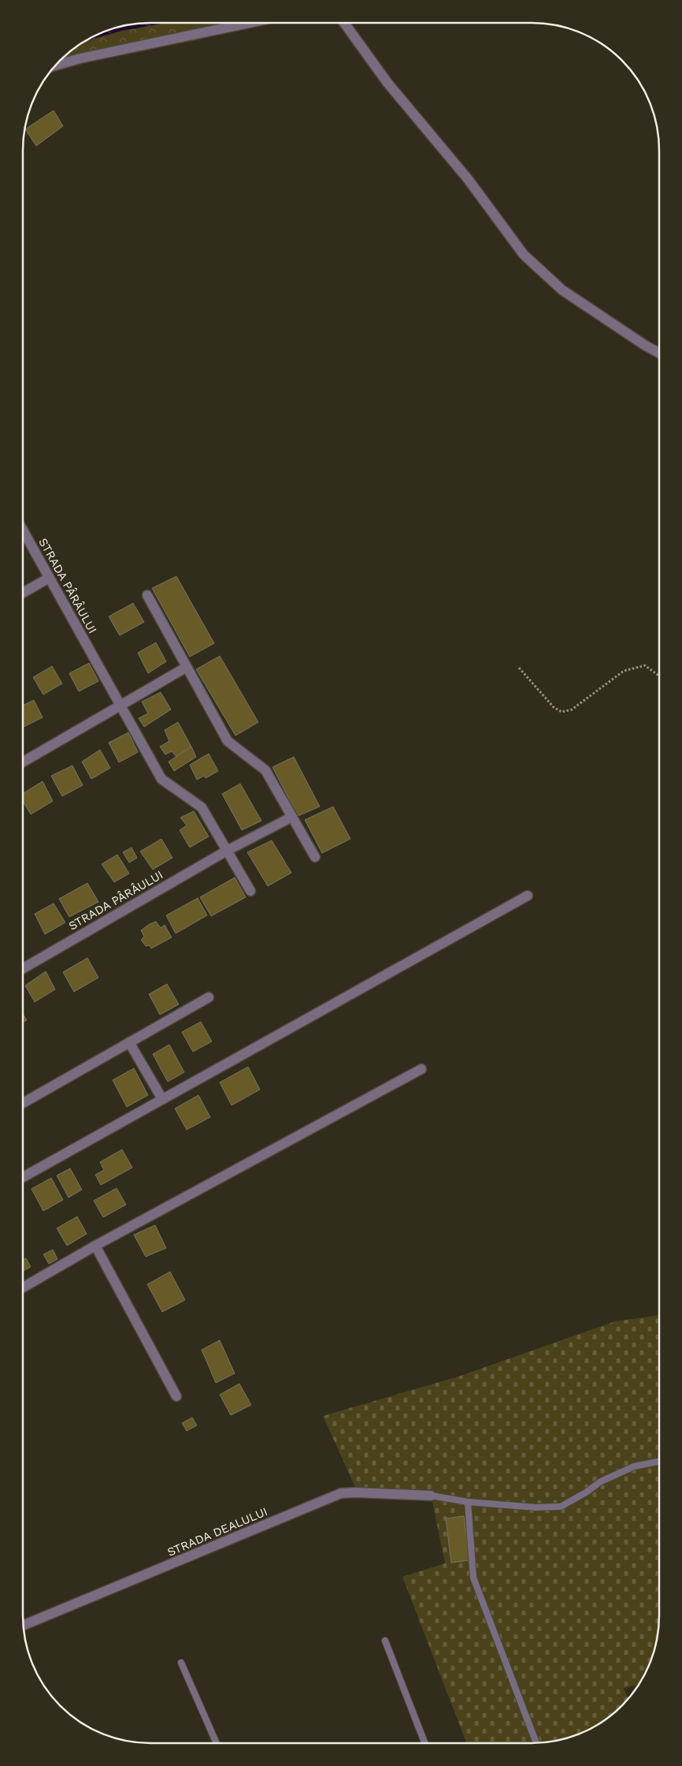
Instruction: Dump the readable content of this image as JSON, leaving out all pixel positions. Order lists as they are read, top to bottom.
{
  "streets": {
    "street": ["STRADA PÂRÂULUI", "STRADA DEALULUI"]
  }
}
